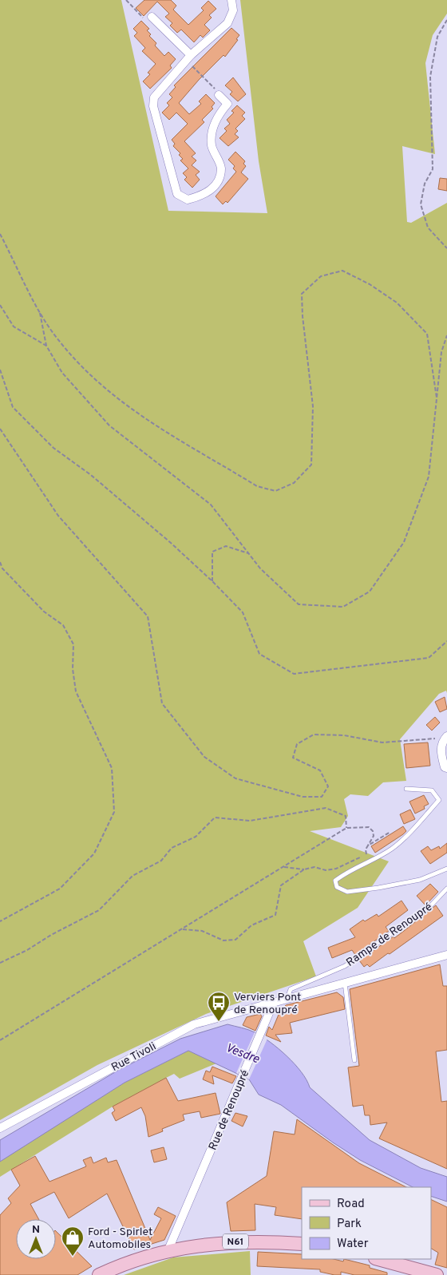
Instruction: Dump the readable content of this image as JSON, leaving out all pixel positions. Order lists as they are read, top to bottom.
{
  "streets": {
    "main road": ["N61"],
    "street": ["Rue Tivoli", "Rue de Renoupré"],
    "lane": ["Rampe de Renoupré"]
  },
  "crossings": [
    ["Rue Tivoli", "Rue de Renoupré"],
    ["Rue de Renoupré", "N61"]
  ],
  "water": ["Vesdre"],
  "places": {
    "bus stop": ["Verviers Pont de Renoupré"],
    "shop": ["Ford - Spirlet Automobiles"]
  },
  "legend": ["Road", "Park", "Water"],
  "north": "top"
}
